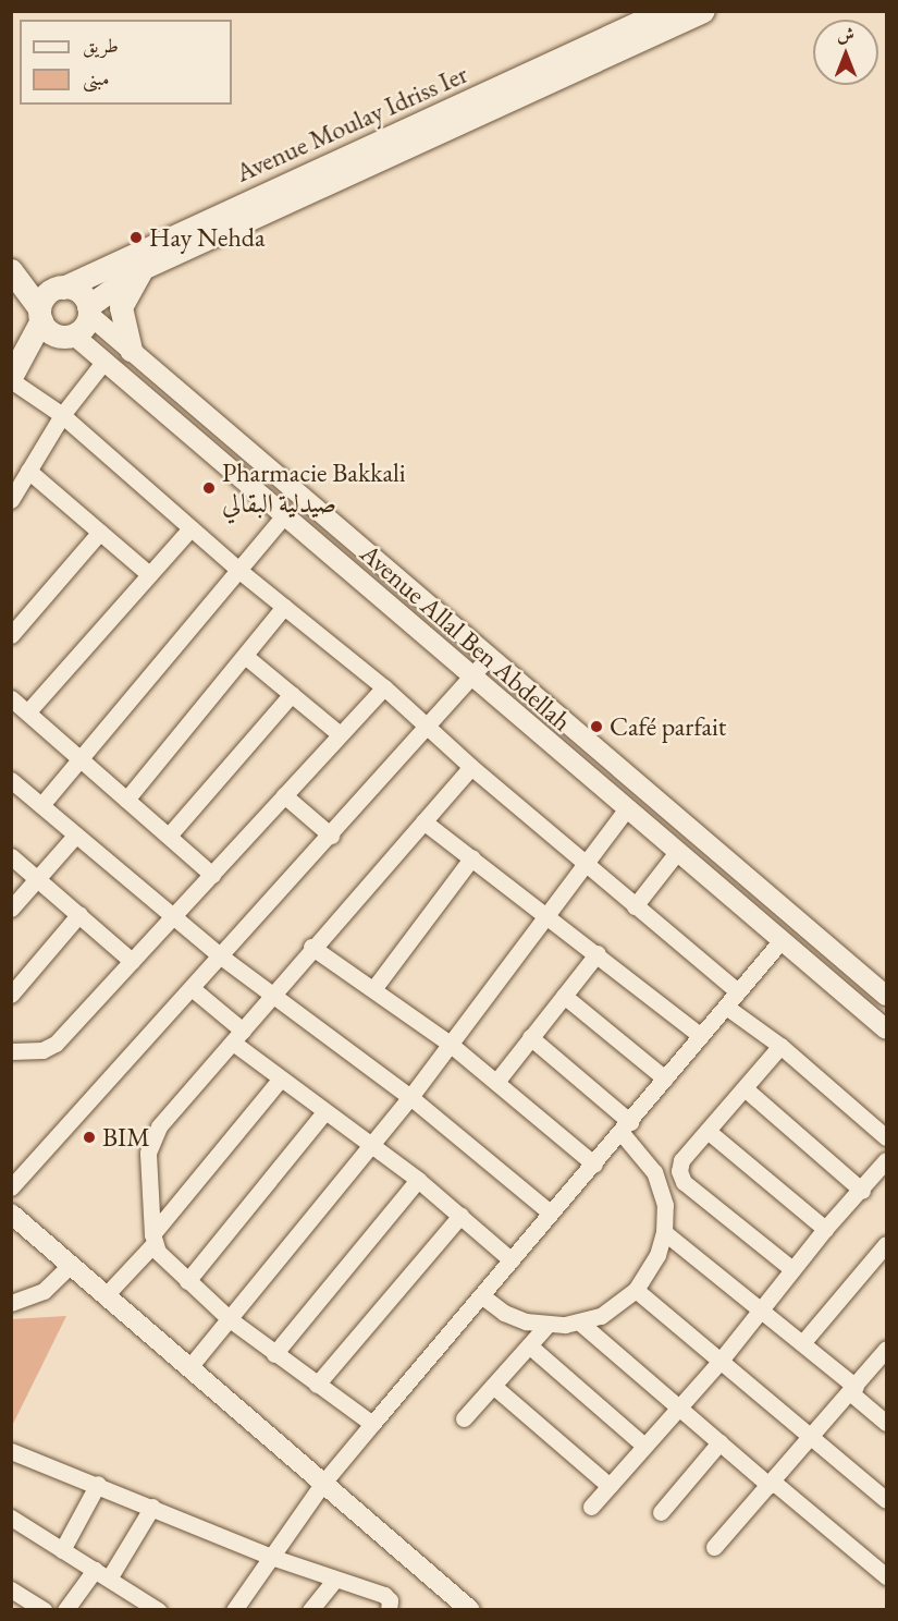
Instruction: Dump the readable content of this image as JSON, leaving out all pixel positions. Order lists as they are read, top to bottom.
{
  "streets": {
    "main road": ["Avenue Moulay Idriss Ier"],
    "street": ["Avenue Allal Ben Abdellah"]
  },
  "crossings": [
    ["Avenue Moulay Idriss Ier", "Avenue Allal Ben Abdellah"]
  ],
  "places": [
    "Hay Nehda",
    "Pharmacie Bakkali صيدلية البقالي",
    "Café parfait",
    "BIM"
  ],
  "legend": ["طريق", "مبنى"],
  "north": "top"
}
